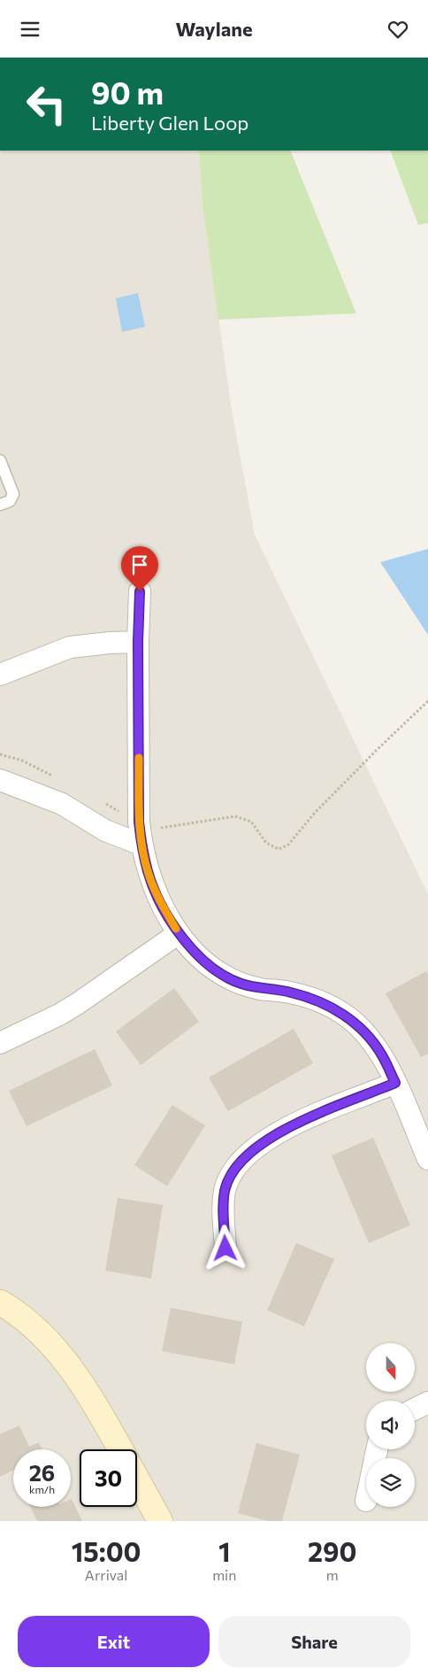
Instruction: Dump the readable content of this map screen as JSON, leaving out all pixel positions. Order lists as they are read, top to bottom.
{
  "north": "bottom",
  "page": {
    "header": "Waylane",
    "turn": ["90 m", "Liberty Glen Loop"],
    "speed": "26 km/h",
    "limit": "30",
    "eta": [
      "15:00",
      "Arrival",
      "1",
      "min",
      "290",
      "m"
    ],
    "buttons": ["Exit", "Share"]
  }
}
